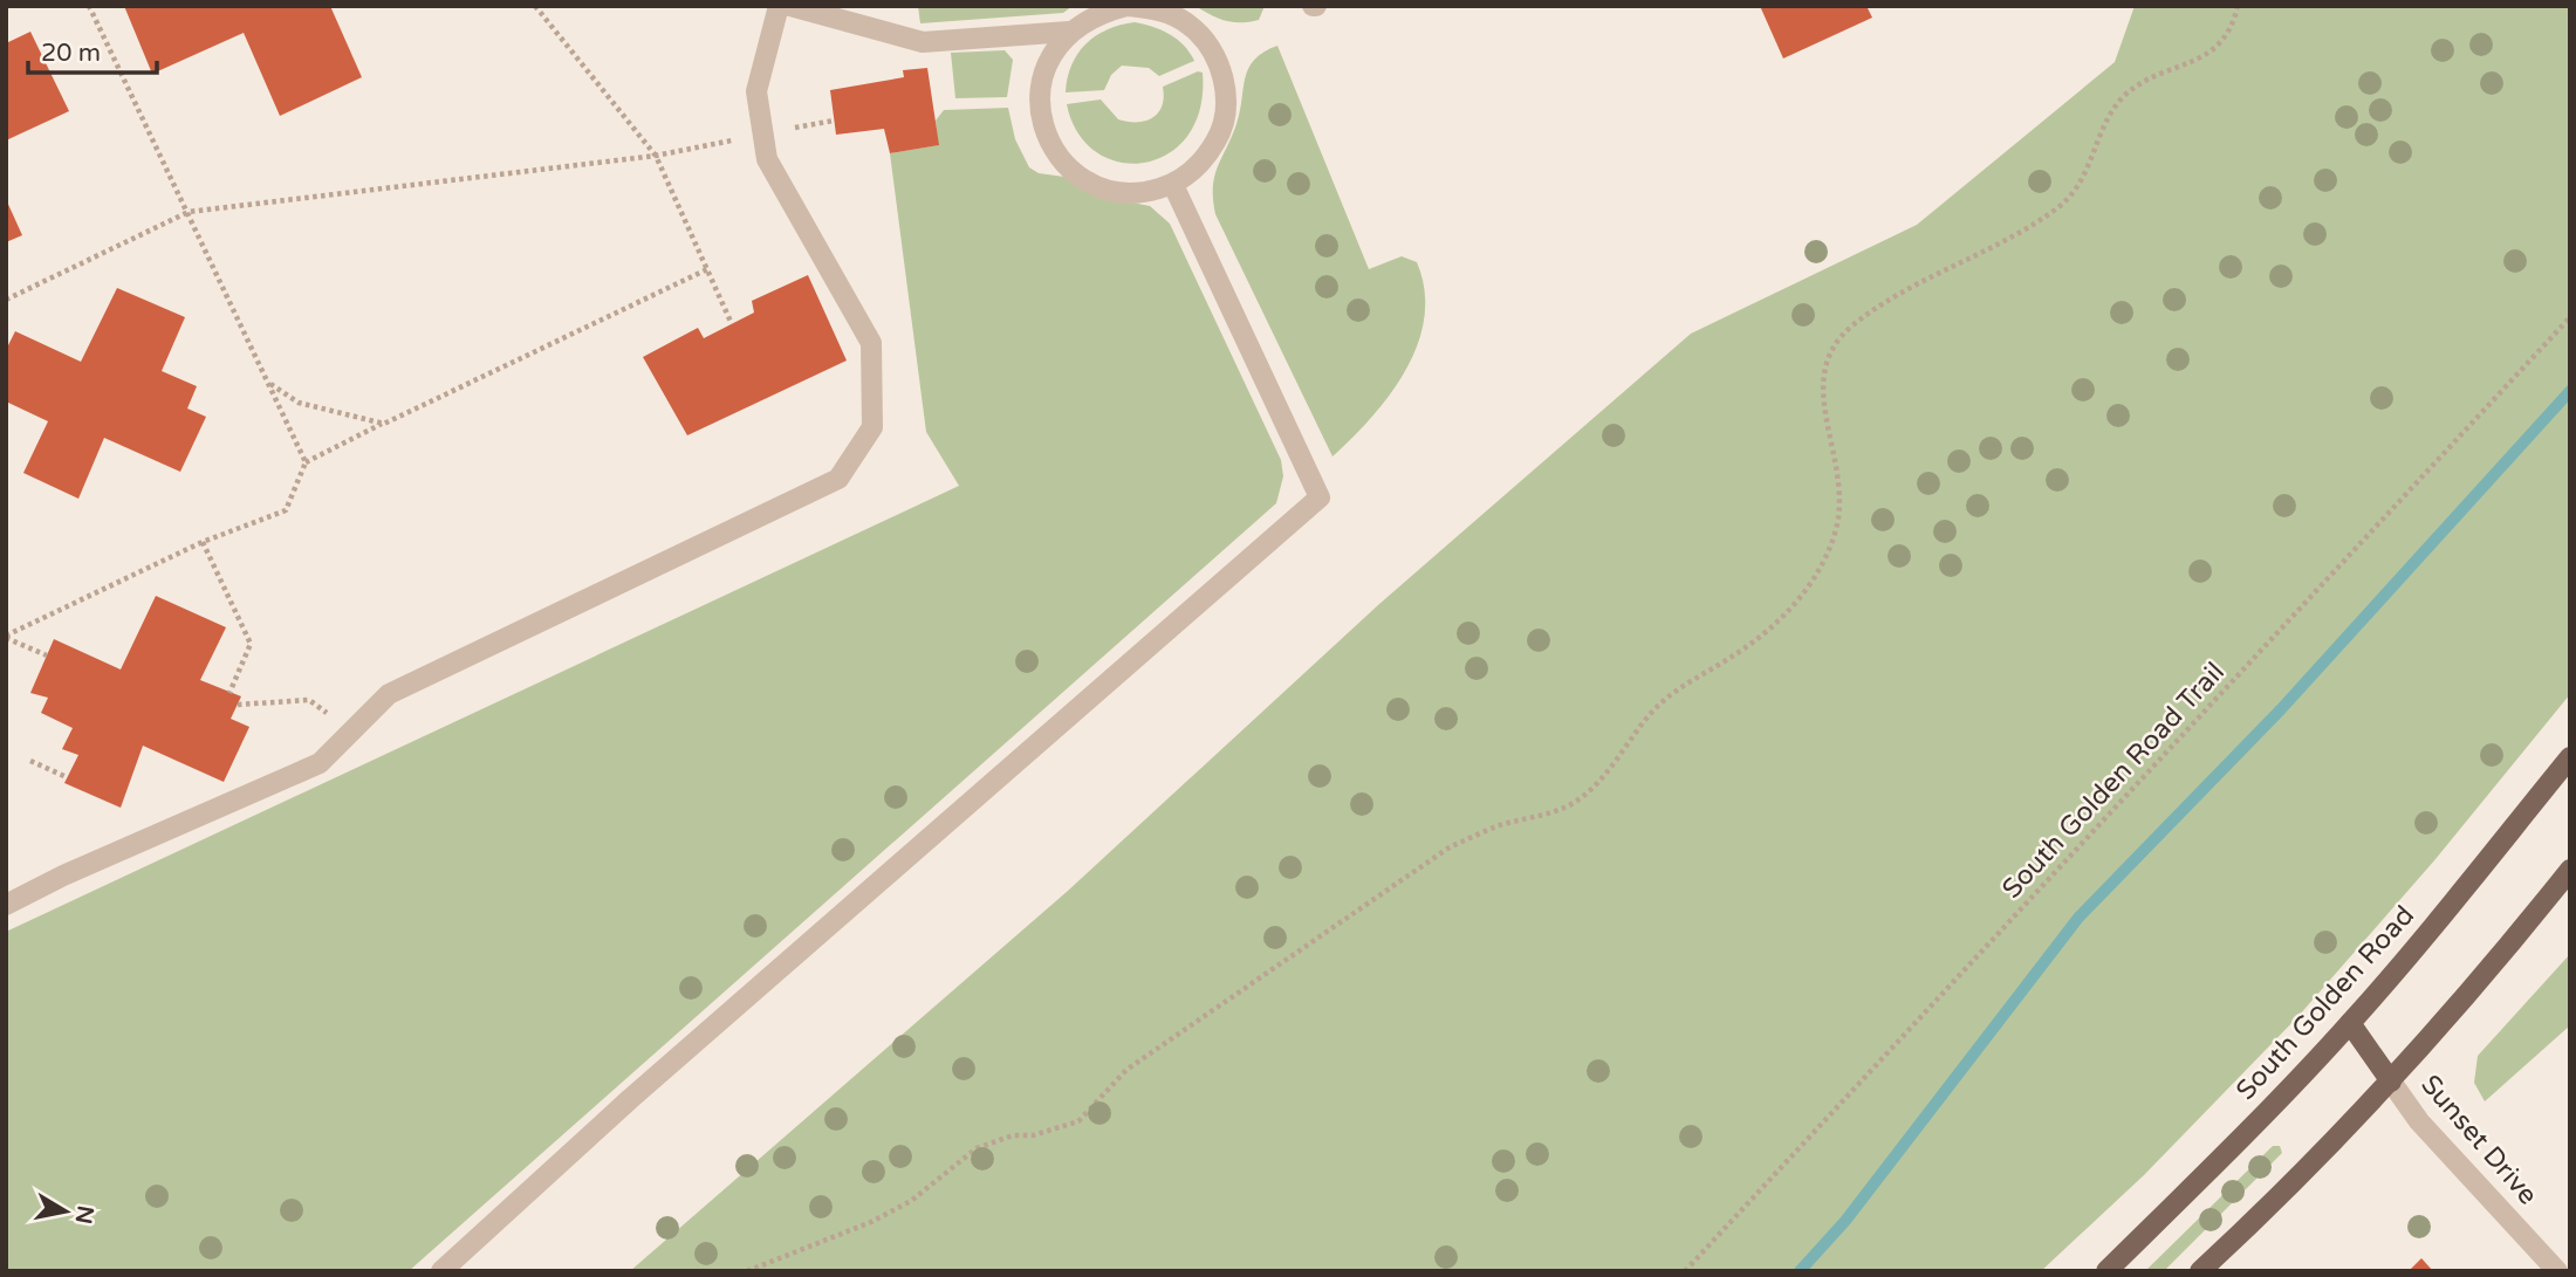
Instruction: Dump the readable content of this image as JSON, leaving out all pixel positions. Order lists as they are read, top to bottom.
{
  "streets": {
    "main road": ["South Golden Road"],
    "street": ["Sunset Drive"],
    "path": ["South Golden Road Trail"]
  },
  "scale_bar": "20 m",
  "north": "right"
}
